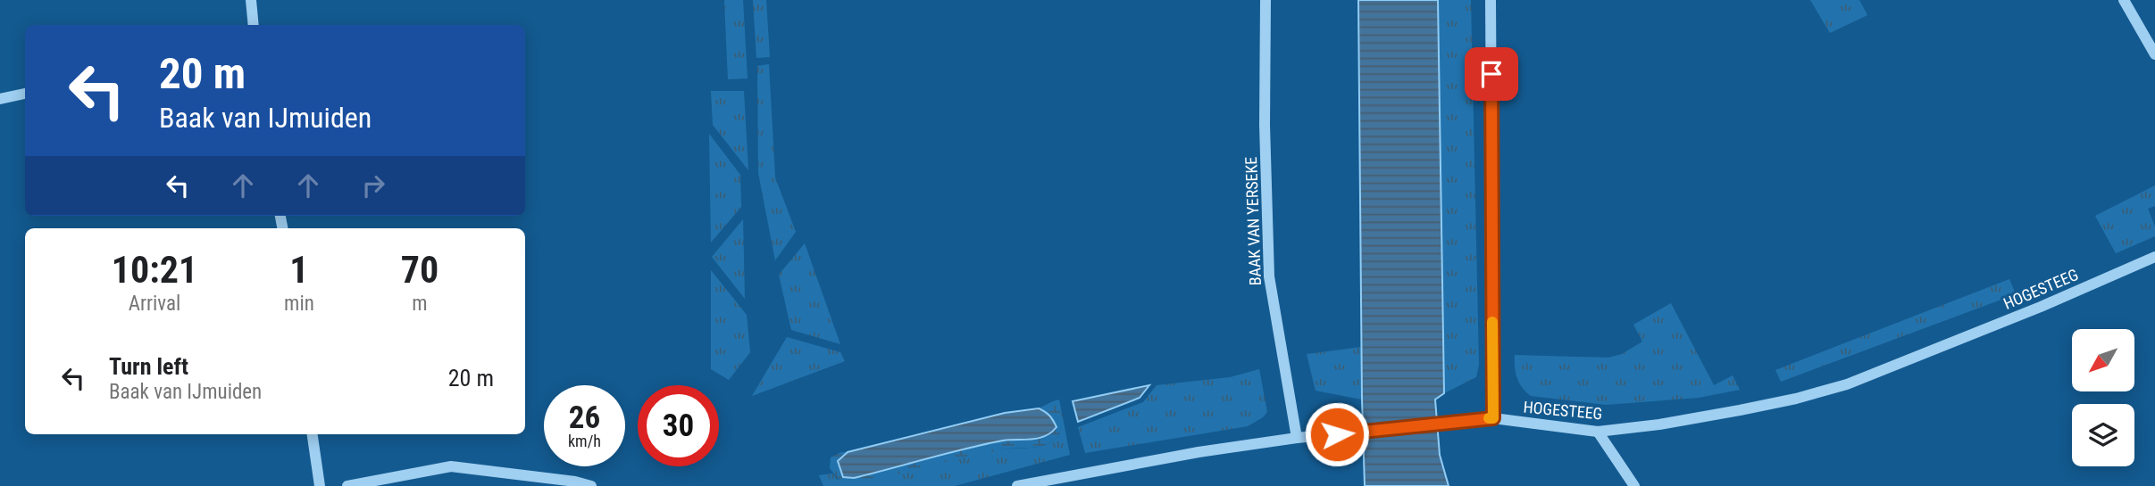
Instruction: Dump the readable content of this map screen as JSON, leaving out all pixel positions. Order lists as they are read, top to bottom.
{
  "streets": {
    "street": ["BAAK VAN YERSEKE", "HOGESTEEG"]
  },
  "crossings": [
    ["BAAK VAN YERSEKE", "HOGESTEEG"]
  ],
  "north": "bottom left",
  "page": {
    "turn": ["20 m", "Baak van IJmuiden"],
    "eta": [
      "10:21",
      "Arrival",
      "1",
      "min",
      "70",
      "m"
    ],
    "list": [
      {
        "name": "Turn left",
        "note": "Baak van IJmuiden",
        "value": "20 m"
      }
    ],
    "speed": "26 km/h",
    "limit": "30"
  }
}
